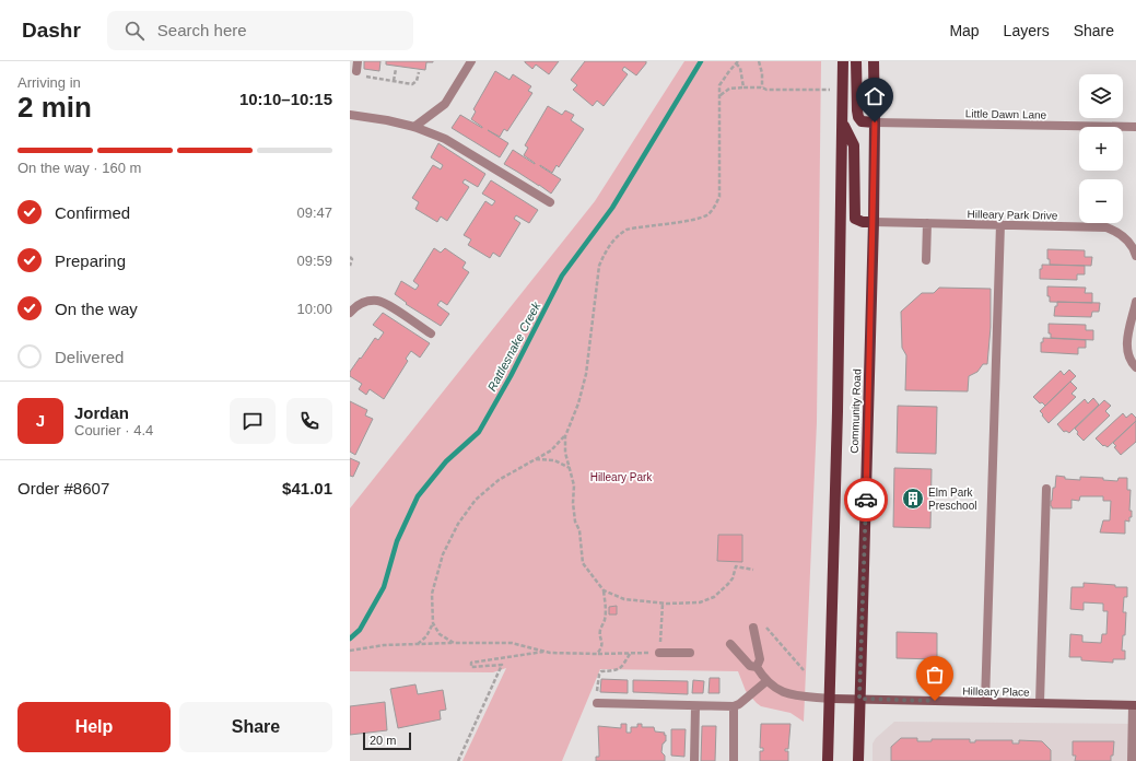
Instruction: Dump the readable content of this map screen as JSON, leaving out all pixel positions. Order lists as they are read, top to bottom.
{
  "streets": {
    "main road": ["Community Road"],
    "street": ["Little Dawn Lane", "Hilleary Park Drive", "Hilleary Place"]
  },
  "crossings": [
    ["Little Dawn Lane", "Community Road"],
    ["Hilleary Park Drive", "Community Road"],
    ["Community Road", "Hilleary Place"]
  ],
  "water": ["Rattlesnake Creek"],
  "parks": ["Hilleary Park"],
  "places": {
    "building": ["Elm Park Preschool"]
  },
  "scale_bar": "20 m",
  "page": {
    "header": "Dashr",
    "search": "Search here",
    "nav": ["Map", "Layers", "Share"],
    "heading": ["2 min", "Arriving in", "10:10–10:15"],
    "panel": [
      "Jordan",
      "Courier · 4.4",
      "Order #8607",
      "$41.01"
    ],
    "map_buttons": ["+", "−"],
    "bar": "On the way · 160 m",
    "list": [
      ["Confirmed", "09:47"],
      ["Preparing", "09:59"],
      ["On the way", "10:00"],
      "Delivered"
    ],
    "round": "J",
    "buttons": ["Help", "Share"],
    "scale": "20 m"
  }
}
